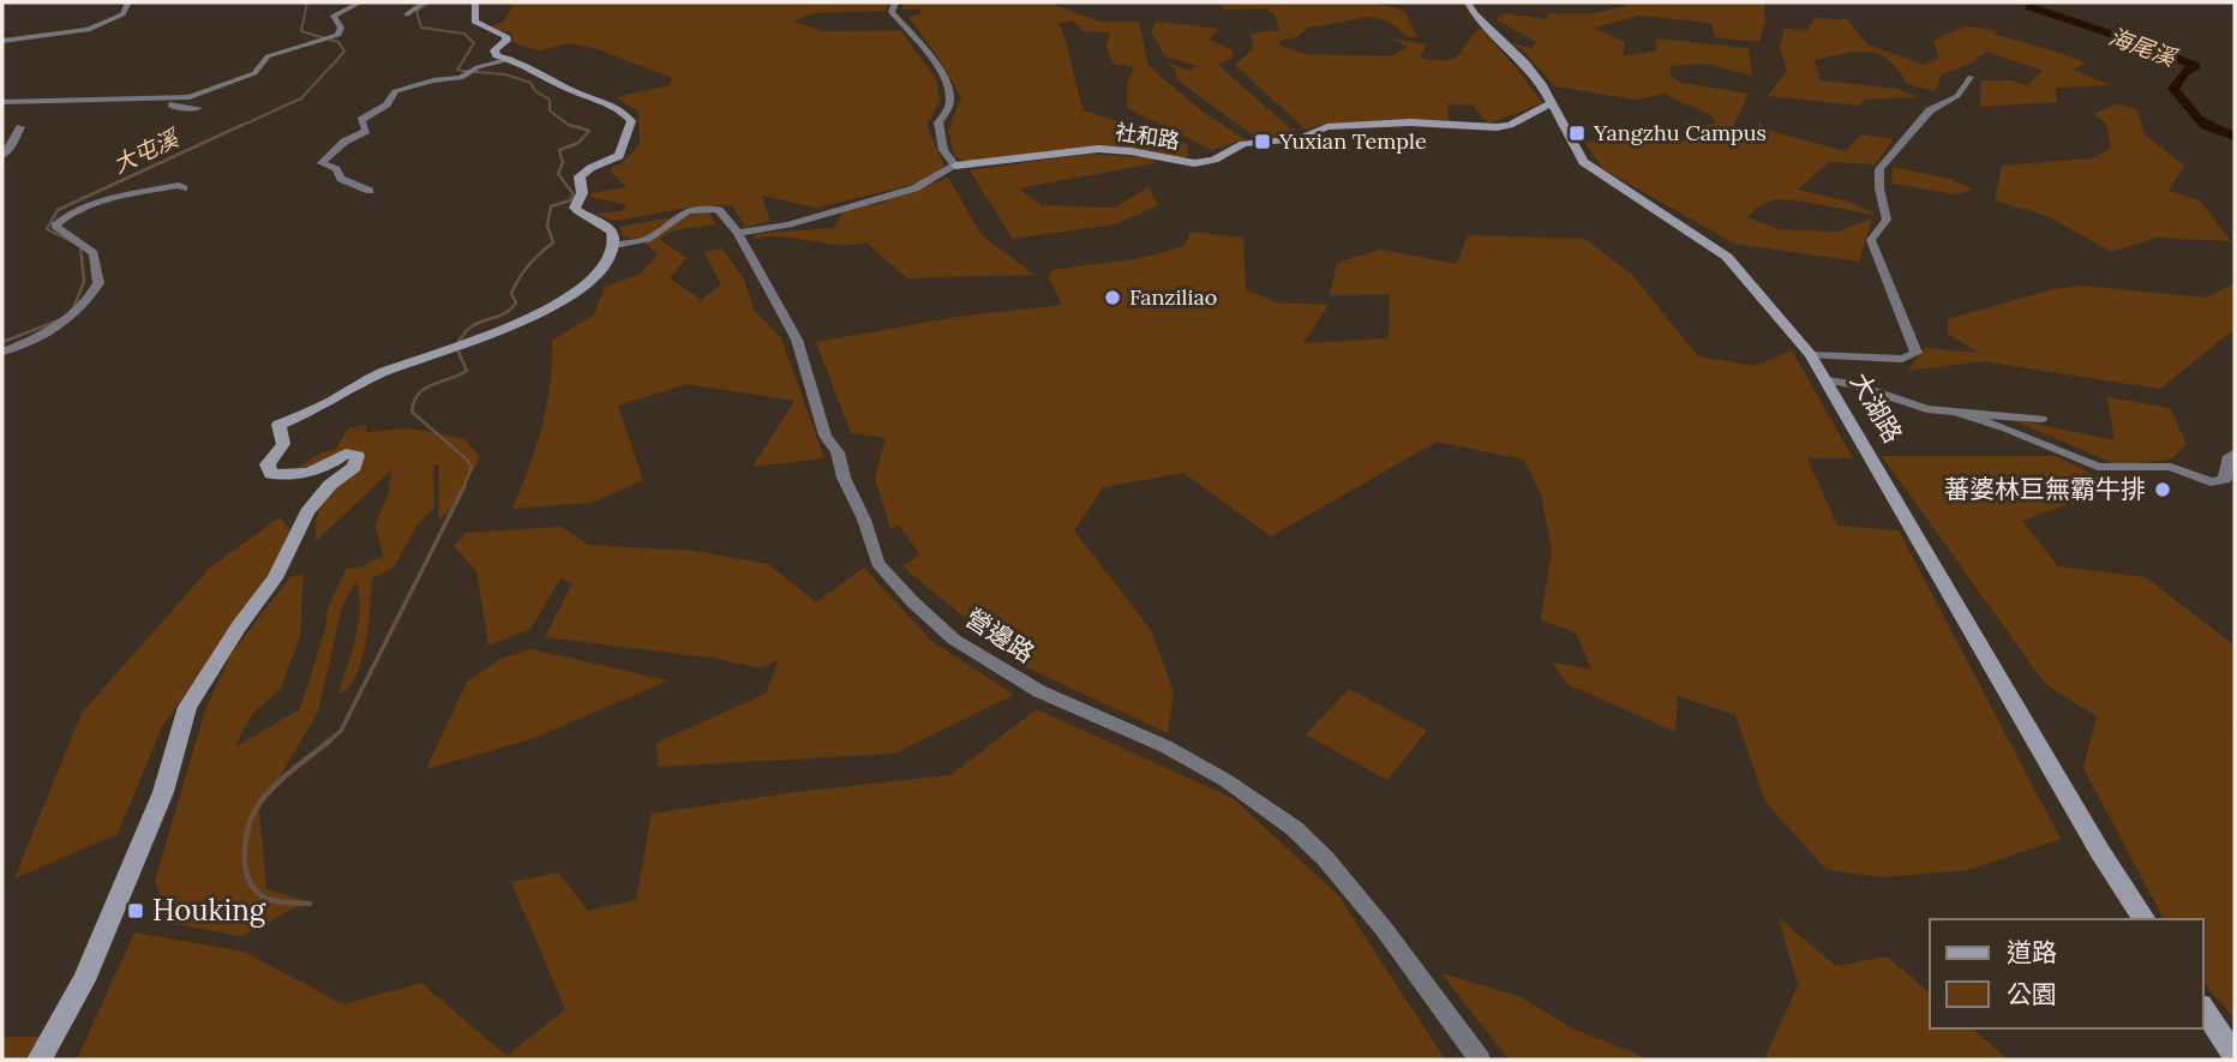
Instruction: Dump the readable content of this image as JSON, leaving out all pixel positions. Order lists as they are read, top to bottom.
{
  "streets": {
    "street": ["社和路", "大湖路", "營邊路"]
  },
  "crossings": [
    ["社和路", "大湖路"],
    ["社和路", "營邊路"]
  ],
  "water": ["海尾溪", "大屯溪"],
  "places": {
    "transit": ["Yangzhu Campus", "Yuxian Temple", "Houking"],
    "other": ["Fanziliao", "蕃婆林巨無霸牛排"]
  },
  "legend": ["道路", "公園"]
}
